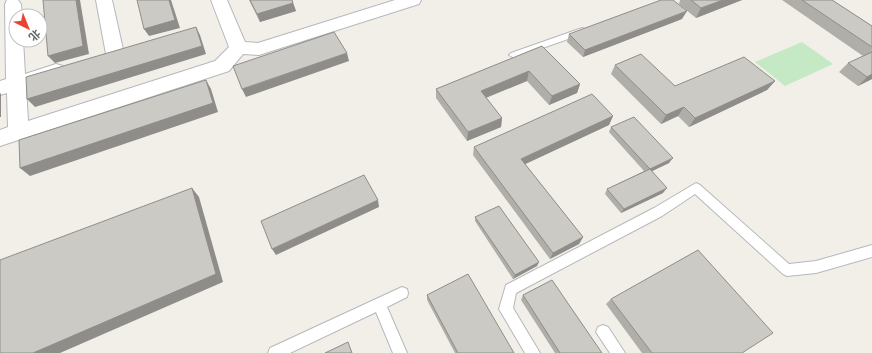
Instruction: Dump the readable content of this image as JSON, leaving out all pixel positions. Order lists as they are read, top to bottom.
{
  "north": "bottom right"
}
